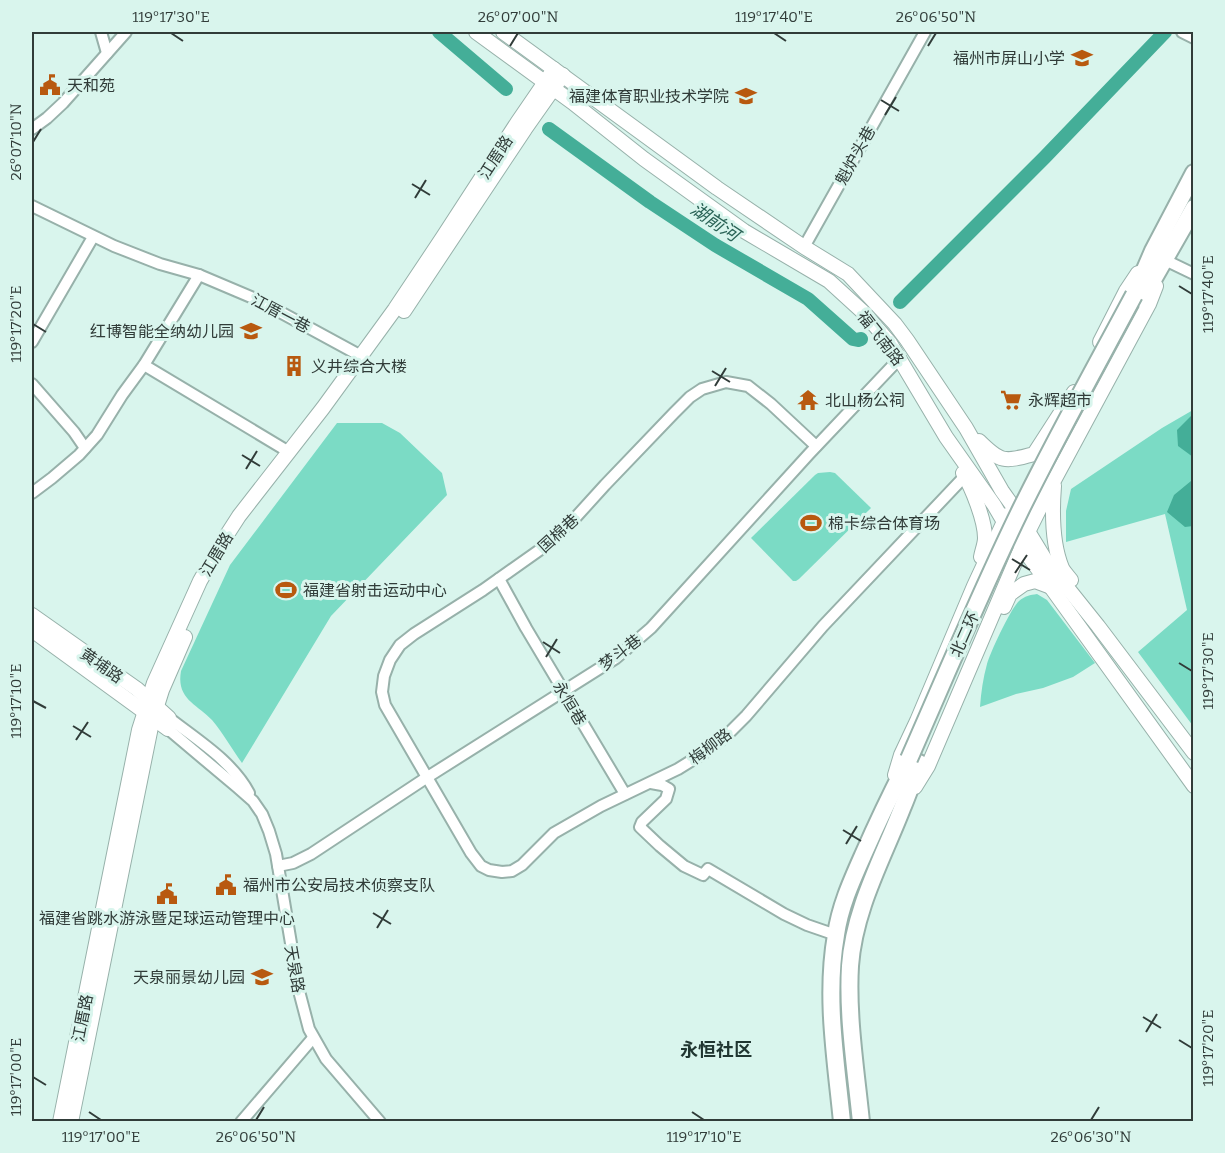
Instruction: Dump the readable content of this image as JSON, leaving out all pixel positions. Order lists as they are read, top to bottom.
{
  "streets": {
    "highway": ["北二环"],
    "main road": ["江厝路", "福飞南路", "黄埔路"],
    "street": [
      "魁炉头巷",
      "江厝一巷",
      "国棉巷",
      "梦斗巷",
      "永恒巷",
      "梅柳路",
      "天泉路"
    ]
  },
  "crossings": [
    ["魁炉头巷", "福飞南路"],
    ["江厝路", "江厝一巷"],
    ["江厝路", "福飞南路"],
    ["江厝路", "黄埔路"],
    ["福飞南路", "梦斗巷"],
    ["国棉巷", "梦斗巷"],
    ["国棉巷", "永恒巷"],
    ["国棉巷", "梅柳路"],
    ["梦斗巷", "永恒巷"],
    ["梦斗巷", "梅柳路"],
    ["梦斗巷", "天泉路"],
    ["黄埔路", "天泉路"],
    ["永恒巷", "梅柳路"]
  ],
  "districts": ["永恒社区"],
  "water": ["湖前河"],
  "places": {
    "school or university": [
      "福州市屏山小学",
      "福建体育职业技术学院",
      "红博智能全纳幼儿园",
      "天泉丽景幼儿园"
    ],
    "public building": ["天和苑", "福州市公安局技术侦察支队", "福建省跳水游泳暨足球运动管理中心"],
    "building": ["义井综合大楼"],
    "temple": ["北山杨公祠"],
    "supermarket": ["永辉超市"],
    "sports": ["棉卡综合体育场", "福建省射击运动中心"]
  },
  "coordinates": [
    "119°17'30\"E",
    "26°07'00\"N",
    "119°17'40\"E",
    "26°06'50\"N",
    "26°07'10\"N",
    "119°17'20\"E",
    "119°17'10\"E",
    "119°17'00\"E",
    "26°06'30\"N"
  ]
}
